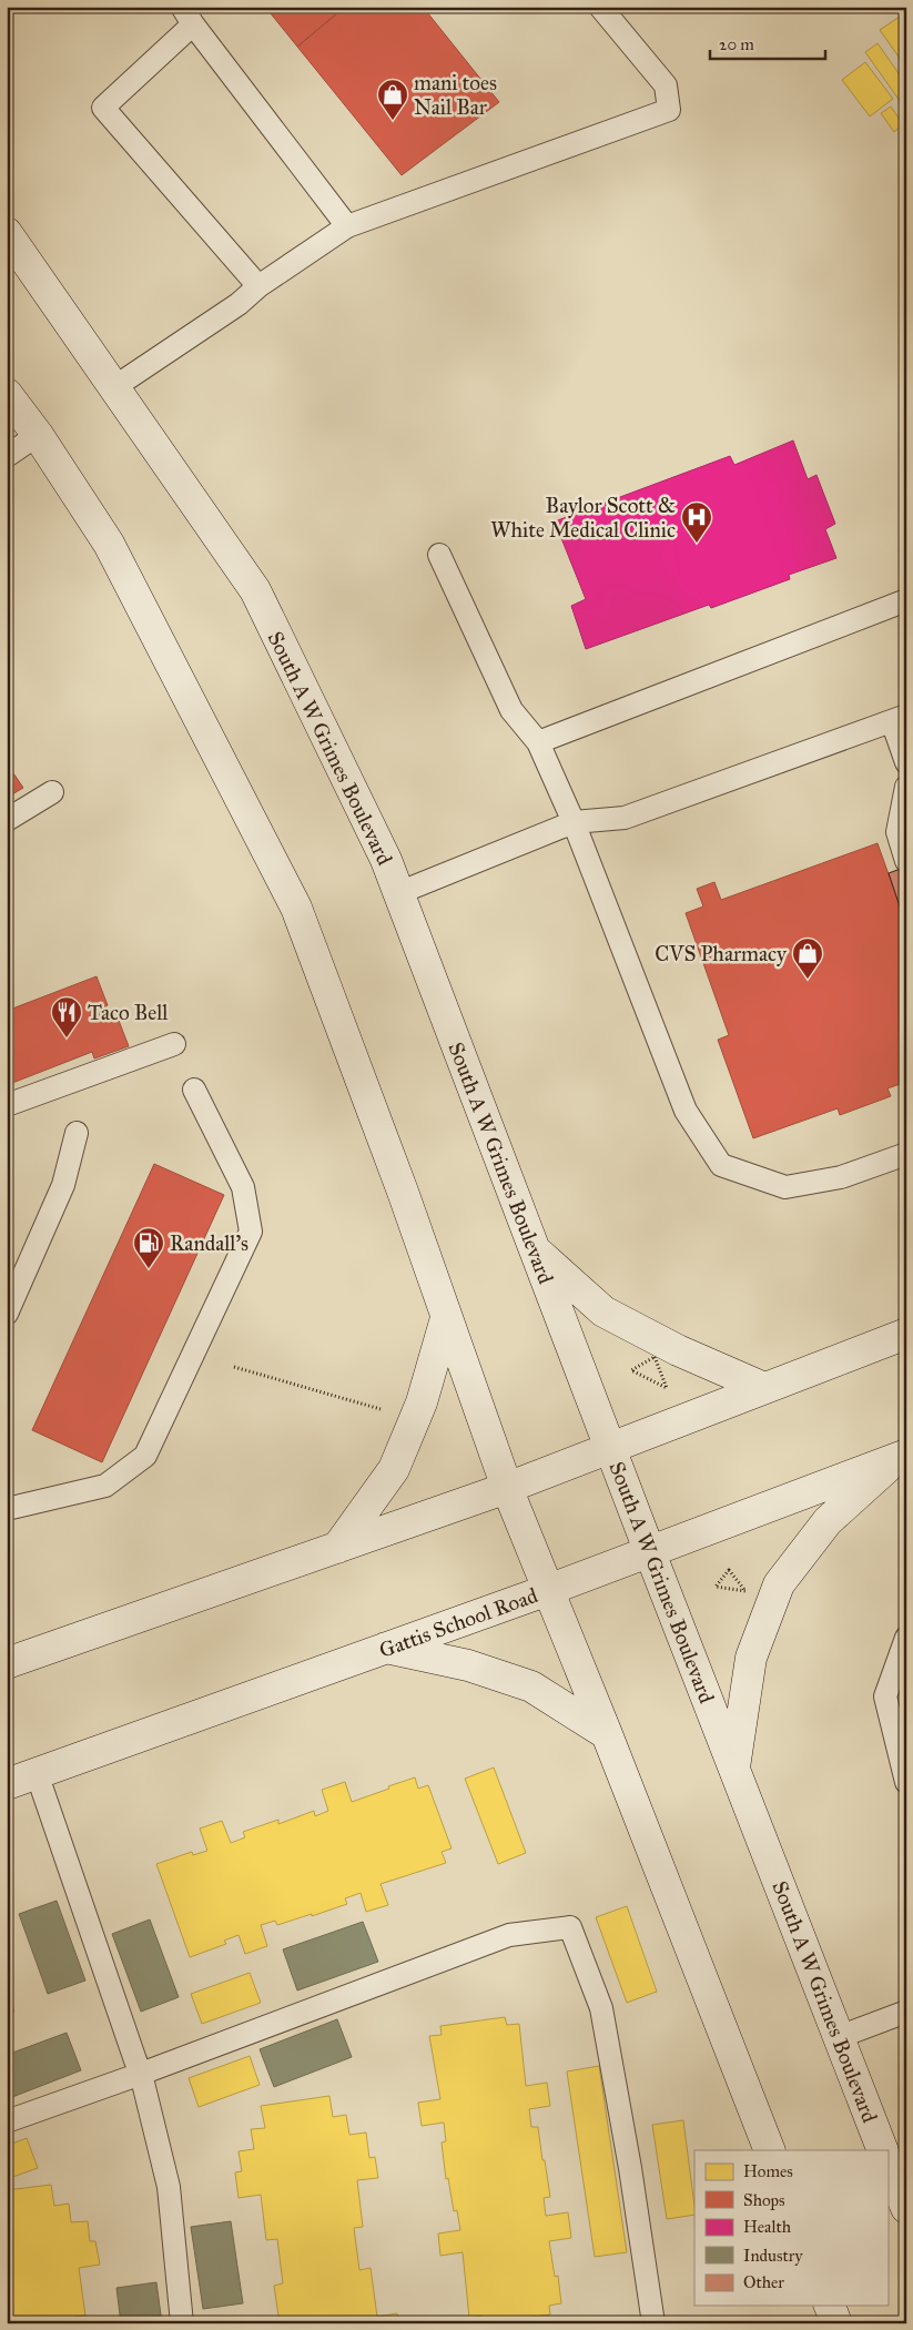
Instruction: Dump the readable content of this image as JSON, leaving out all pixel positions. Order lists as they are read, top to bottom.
{
  "streets": {
    "main road": ["South A W Grimes Boulevard", "Gattis School Road"]
  },
  "crossings": [
    ["South A W Grimes Boulevard", "Gattis School Road"]
  ],
  "places": {
    "shop": ["mani toes Nail Bar", "CVS Pharmacy"],
    "hospital": ["Baylor Scott & White Medical Clinic"],
    "restaurant": ["Taco Bell"],
    "fuel station": ["Randall's"]
  },
  "legend": [
    "Homes",
    "Shops",
    "Health",
    "Industry",
    "Other"
  ],
  "scale_bar": "20 m"
}
